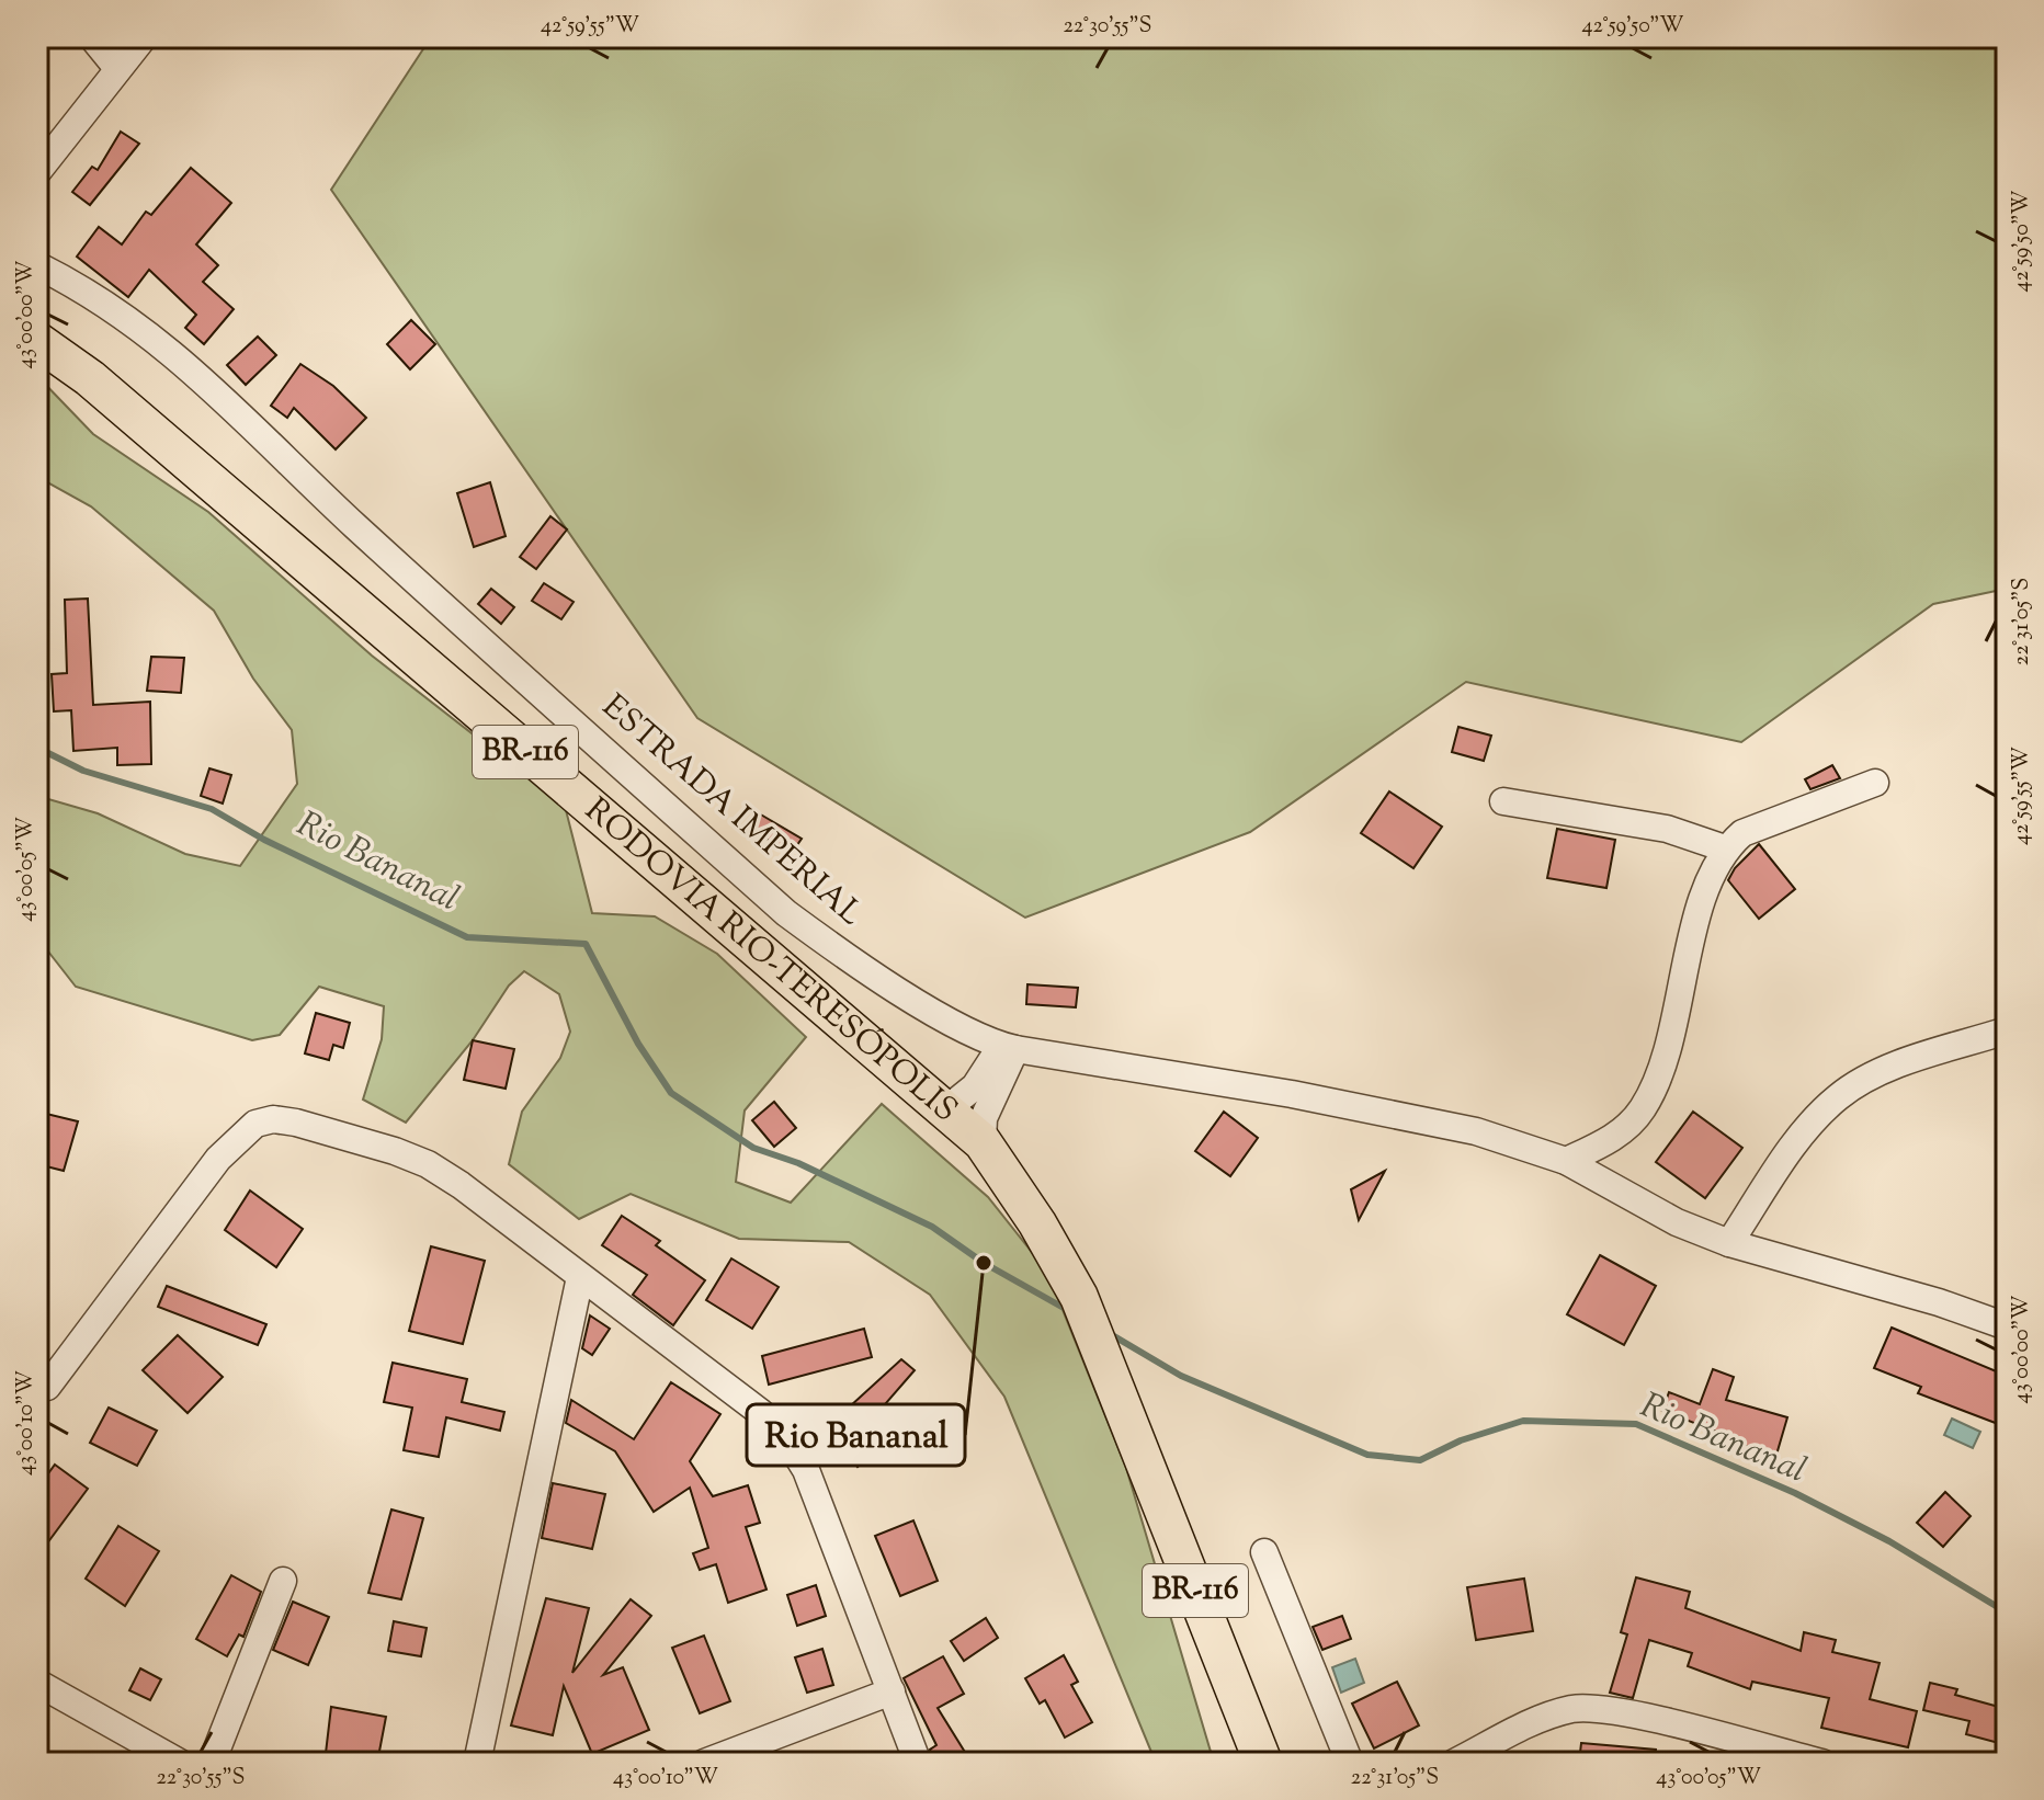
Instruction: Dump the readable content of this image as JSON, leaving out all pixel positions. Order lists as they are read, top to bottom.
{
  "streets": {
    "highway": ["BR-116", "RODOVIA RIO-TERESÓPOLIS"],
    "street": ["ESTRADA IMPERIAL"]
  },
  "water": ["Rio Bananal"],
  "places": ["Rio Bananal"],
  "coordinates": [
    "42°59'55\"W",
    "22°30'55\"S",
    "42°59'50\"W",
    "43°00'00\"W",
    "22°31'05\"S",
    "43°00'05\"W",
    "43°00'10\"W"
  ]
}
